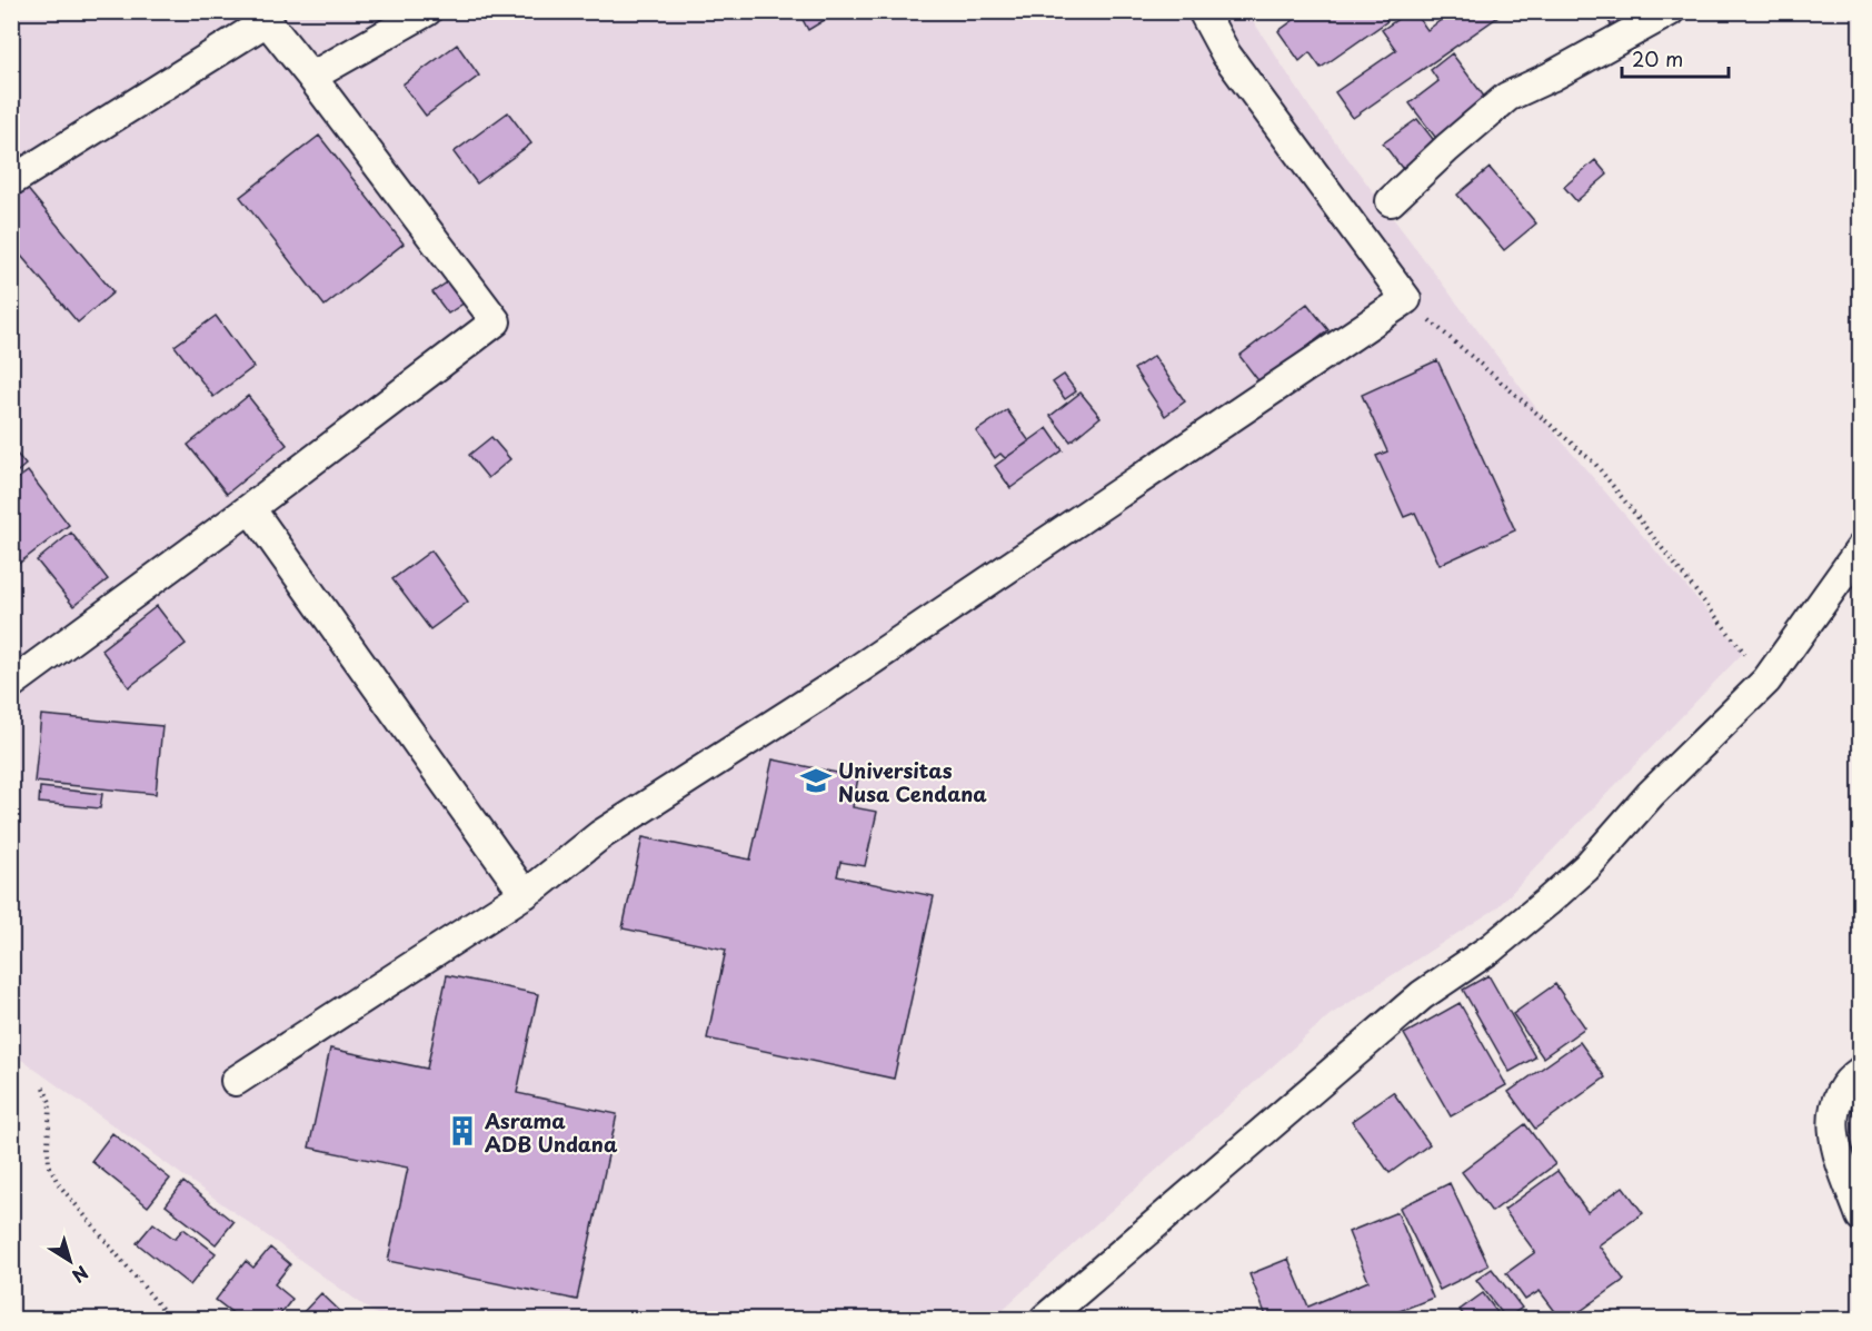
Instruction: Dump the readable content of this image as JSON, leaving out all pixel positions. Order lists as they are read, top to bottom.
{
  "places": {
    "school or university": ["Universitas Nusa Cendana"],
    "building": ["Asrama ADB Undana"]
  },
  "scale_bar": "20 m",
  "north": "bottom right"
}
